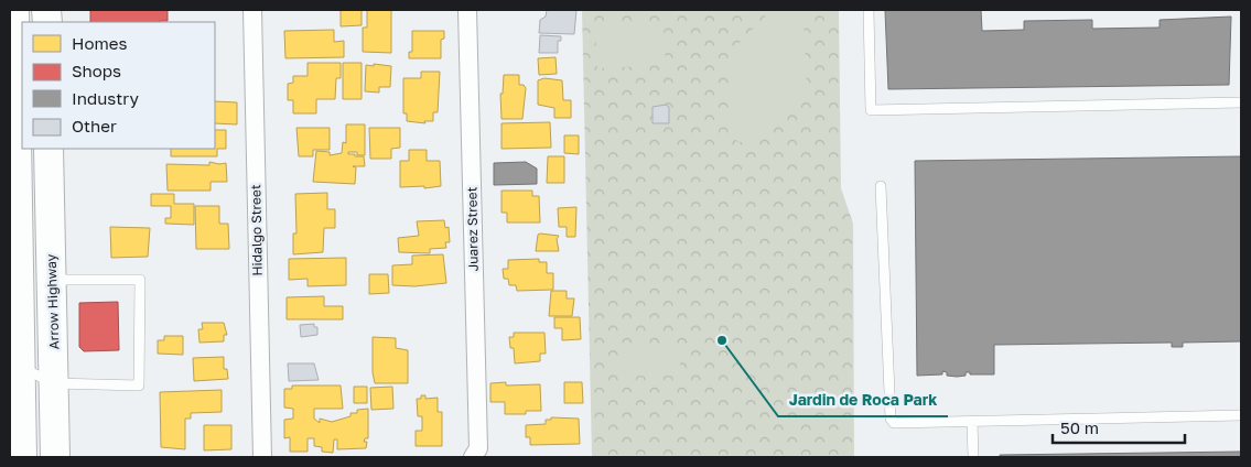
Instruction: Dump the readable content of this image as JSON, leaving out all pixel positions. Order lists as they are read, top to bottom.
{
  "streets": {
    "main road": ["Arrow Highway"],
    "street": ["Juarez Street", "Hidalgo Street"]
  },
  "places": ["Jardin de Roca Park"],
  "legend": [
    "Homes",
    "Shops",
    "Industry",
    "Other"
  ],
  "scale_bar": "50 m"
}
